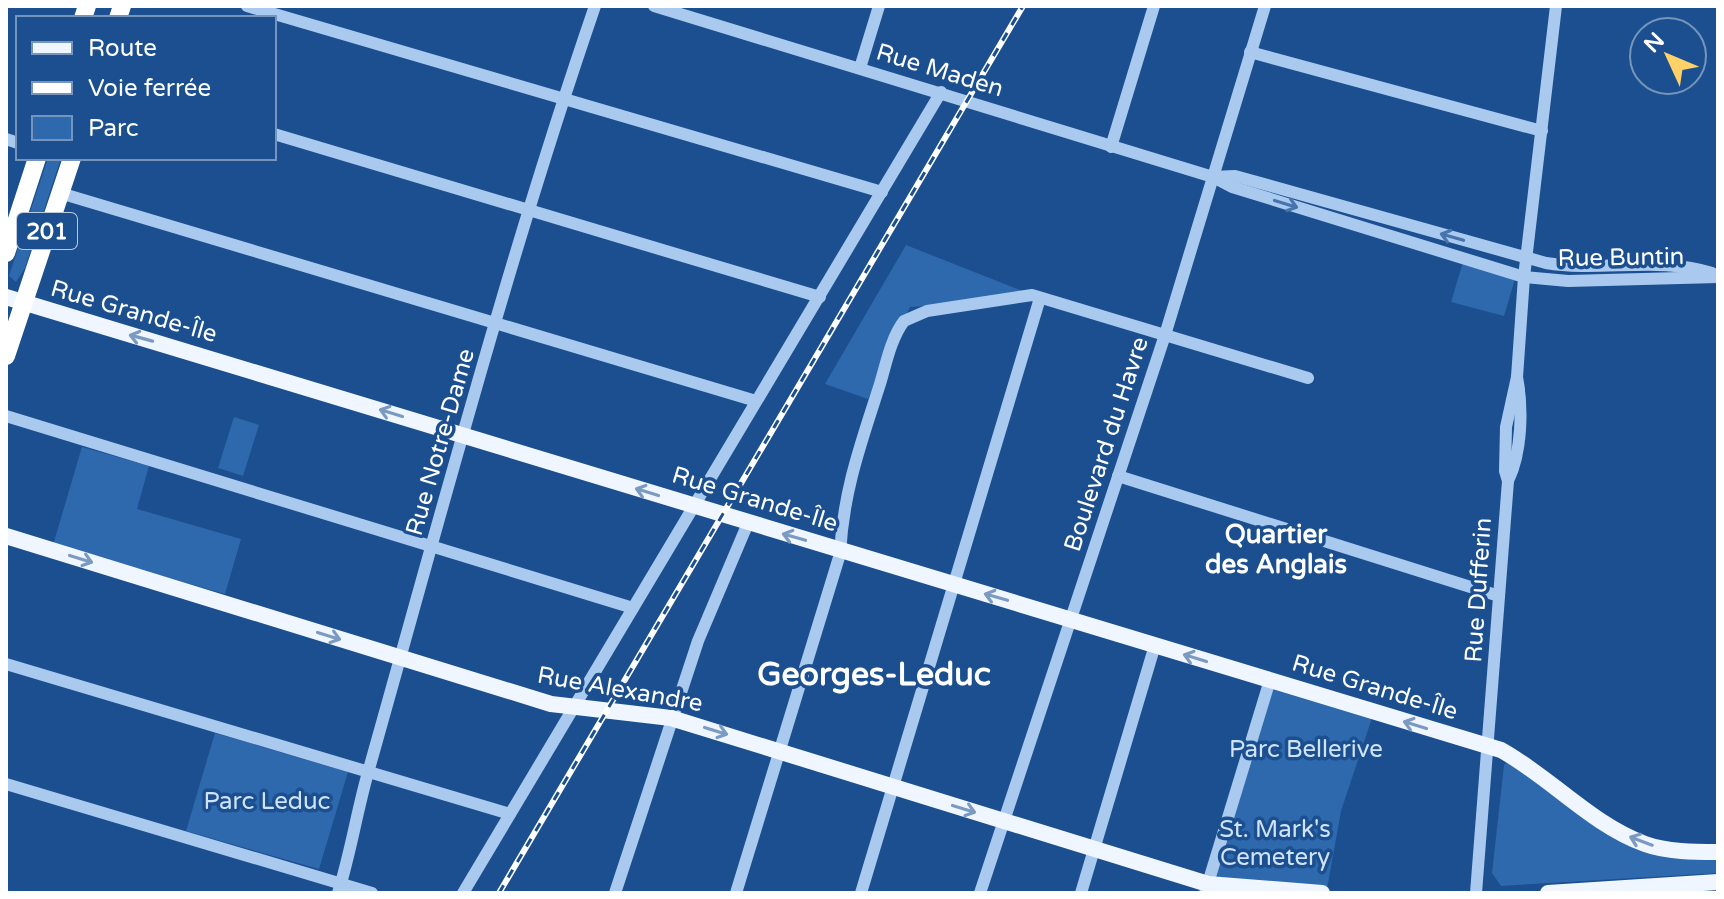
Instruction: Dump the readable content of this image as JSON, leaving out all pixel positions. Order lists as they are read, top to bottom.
{
  "streets": {
    "highway": ["201"],
    "main road": ["Rue Grande-Île", "Rue Alexandre"],
    "street": [
      "Rue Maden",
      "Rue Buntin",
      "Rue Notre-Dame",
      "Boulevard du Havre",
      "Rue Dufferin"
    ]
  },
  "crossings": [
    ["Rue Maden", "Rue Buntin"],
    ["Rue Maden", "Boulevard du Havre"],
    ["Rue Maden", "Rue Dufferin"],
    ["201", "Rue Grande-Île"],
    ["Rue Buntin", "Rue Dufferin"],
    ["Rue Grande-Île", "Rue Notre-Dame"],
    ["Rue Grande-Île", "Boulevard du Havre"],
    ["Rue Grande-Île", "Rue Dufferin"],
    ["Rue Notre-Dame", "Rue Alexandre"],
    ["Boulevard du Havre", "Rue Alexandre"]
  ],
  "one_way": ["Rue Grande-Île", "Rue Alexandre"],
  "districts": ["Quartier des Anglais", "Georges-Leduc"],
  "parks": ["Parc Bellerive", "Parc Leduc", "St. Mark's Cemetery"],
  "legend": ["Route", "Voie ferrée", "Parc"],
  "north": "top left"
}
